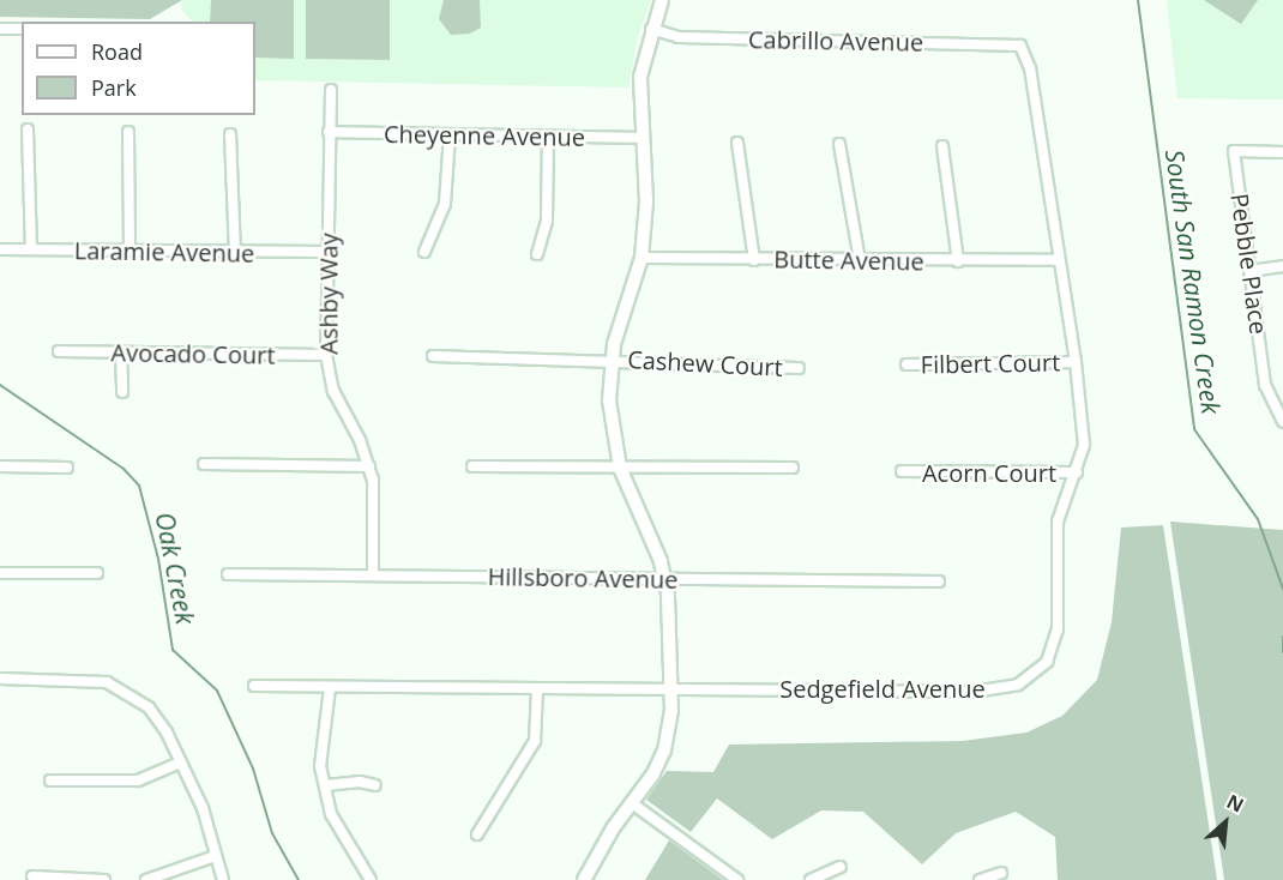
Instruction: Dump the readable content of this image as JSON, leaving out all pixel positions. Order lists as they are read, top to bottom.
{
  "streets": {
    "street": [
      "Cabrillo Avenue",
      "Cheyenne Avenue",
      "Laramie Avenue",
      "Butte Avenue",
      "Pebble Place",
      "Ashby Way",
      "Avocado Court",
      "Cashew Court",
      "Filbert Court",
      "Acorn Court",
      "Hillsboro Avenue",
      "Sedgefield Avenue"
    ]
  },
  "crossings": [
    ["Cabrillo Avenue", "Sedgefield Avenue"],
    ["Cheyenne Avenue", "Ashby Way"],
    ["Laramie Avenue", "Ashby Way"],
    ["Butte Avenue", "Sedgefield Avenue"],
    ["Ashby Way", "Avocado Court"],
    ["Ashby Way", "Hillsboro Avenue"],
    ["Filbert Court", "Sedgefield Avenue"],
    ["Acorn Court", "Sedgefield Avenue"]
  ],
  "water": ["South San Ramon Creek", "Oak Creek"],
  "legend": ["Road", "Park"],
  "north": "top right"
}
